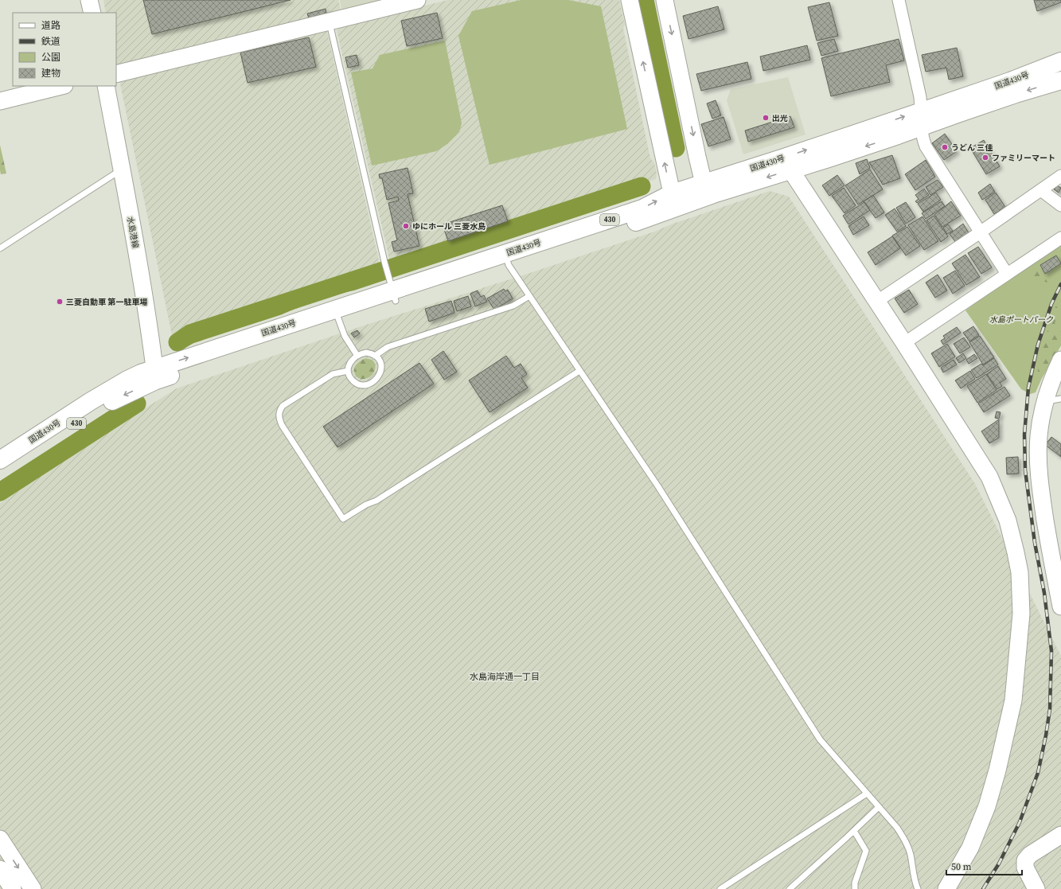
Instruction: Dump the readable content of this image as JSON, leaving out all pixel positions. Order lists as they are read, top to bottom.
{
  "streets": {
    "highway": ["国道430号", "430"],
    "street": ["水島港線"]
  },
  "crossings": [
    ["国道430号", "水島港線"]
  ],
  "districts": ["水島海岸通一丁目"],
  "parks": ["水島ポートパーク"],
  "places": [
    "出光",
    "うどん 三佳",
    "ファミリーマート",
    "ゆにホール 三菱水島",
    "三菱自動車 第一駐車場"
  ],
  "legend": [
    "道路",
    "鉄道",
    "公園",
    "建物"
  ],
  "scale_bar": "50 m"
}
